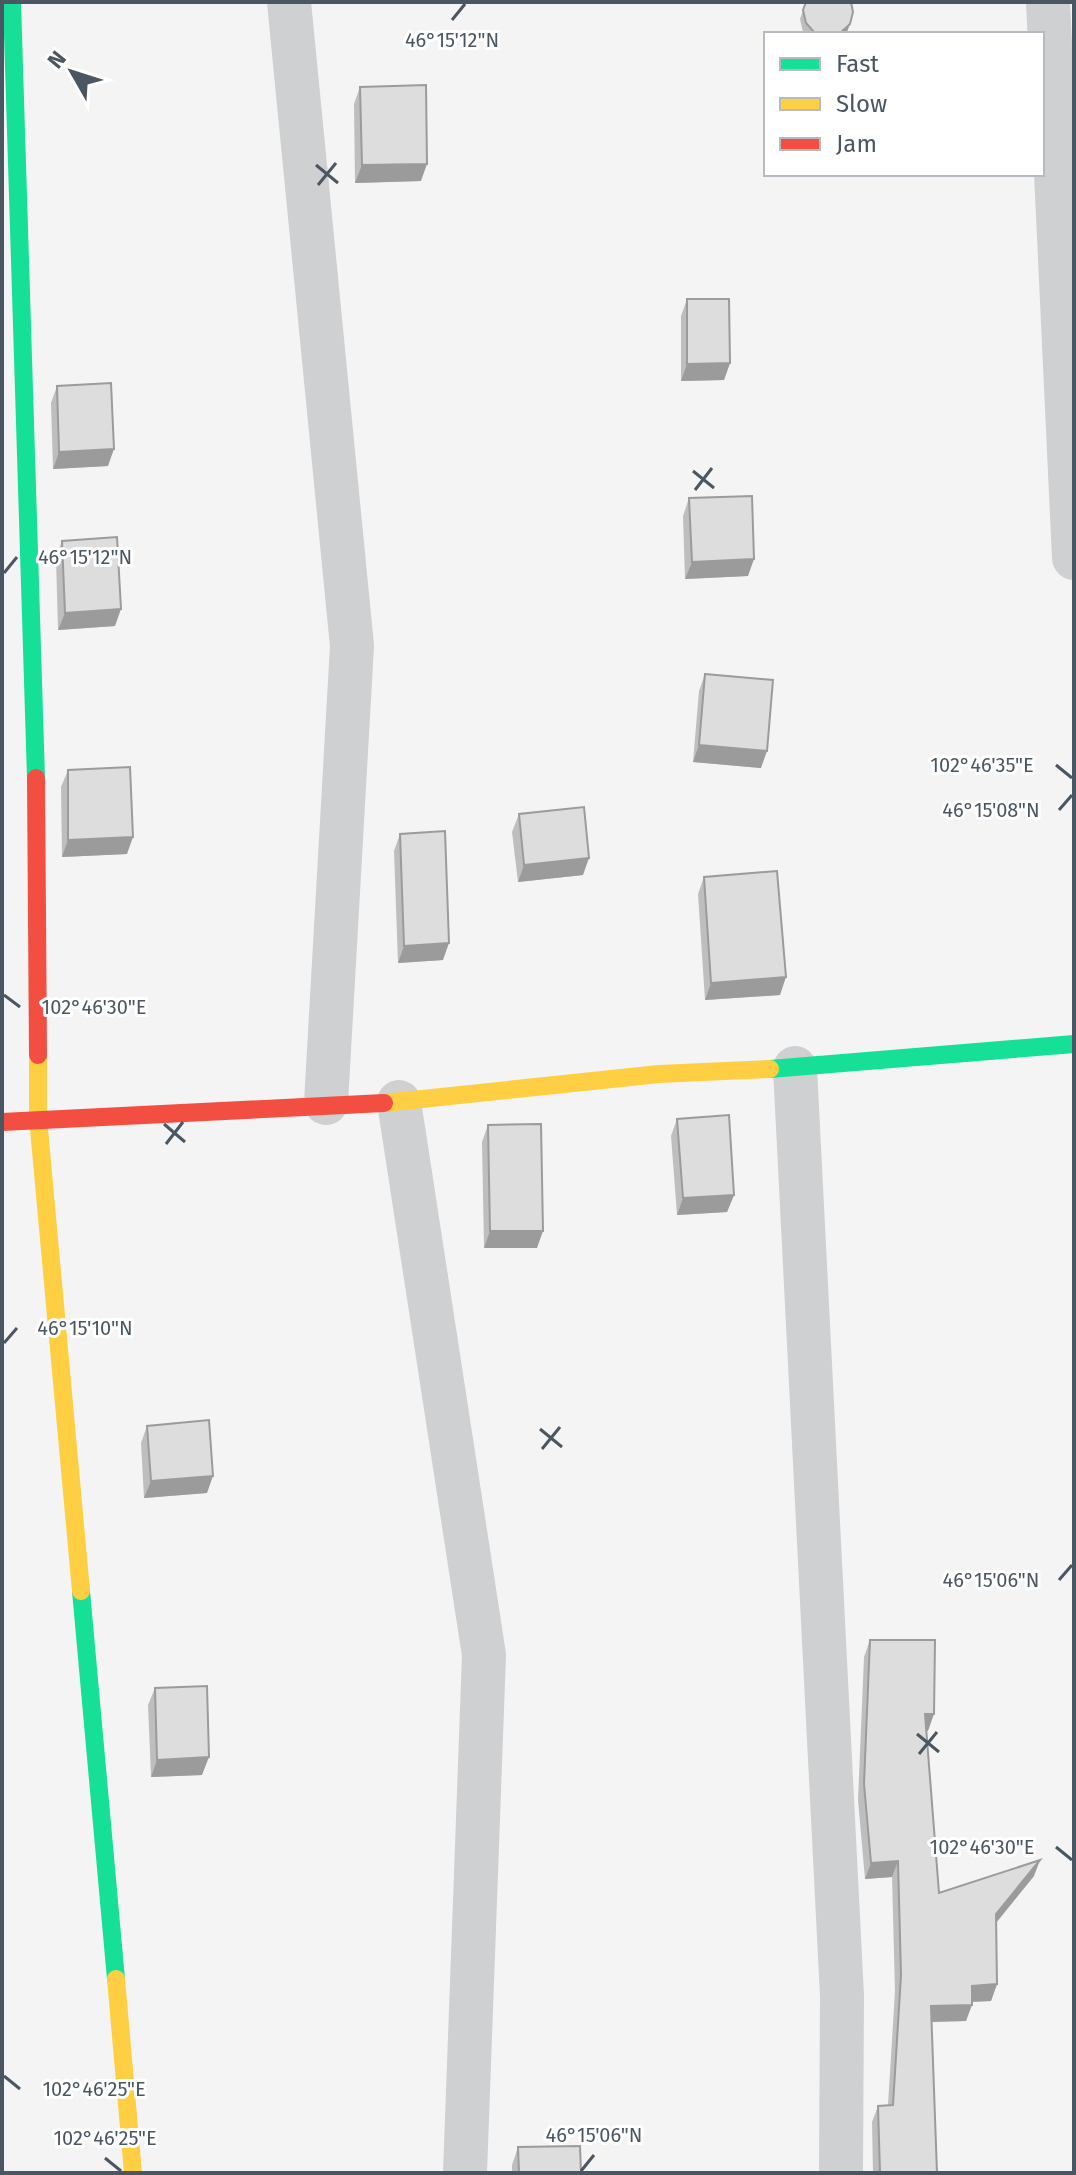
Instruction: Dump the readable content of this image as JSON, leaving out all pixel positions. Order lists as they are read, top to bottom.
{
  "legend": ["Fast", "Slow", "Jam"],
  "north": "top left",
  "coordinates": [
    "46°15'12\"N",
    "102°46'35\"E",
    "46°15'08\"N",
    "102°46'30\"E",
    "46°15'10\"N",
    "46°15'06\"N",
    "102°46'25\"E"
  ]
}
